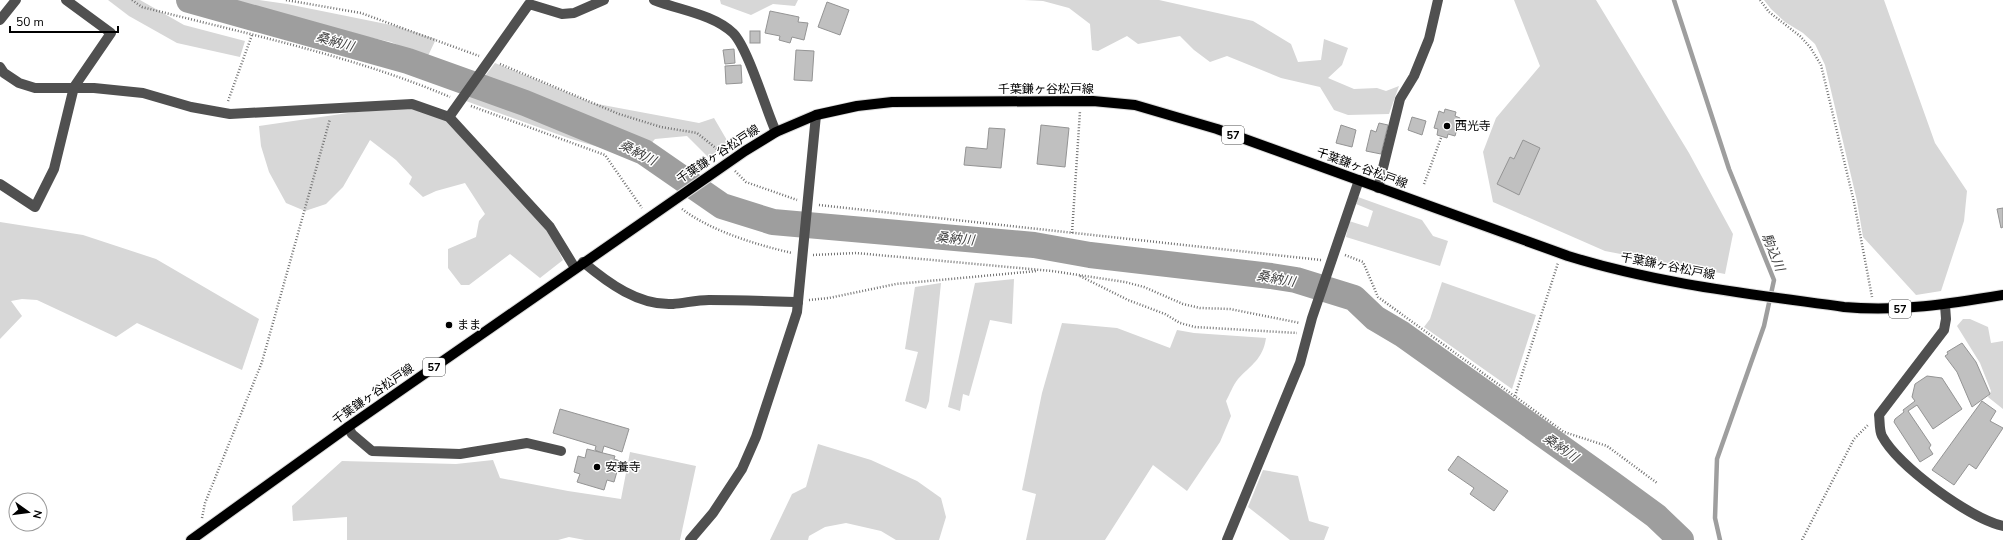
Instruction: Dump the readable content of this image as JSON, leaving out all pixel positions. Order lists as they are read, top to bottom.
{
  "streets": {
    "main road": ["千葉鎌ヶ谷松戸線", "57"]
  },
  "water": ["桑納川", "駒込川"],
  "places": ["西光寺", "まま", "安養寺"],
  "scale_bar": "50 m",
  "north": "right"
}
